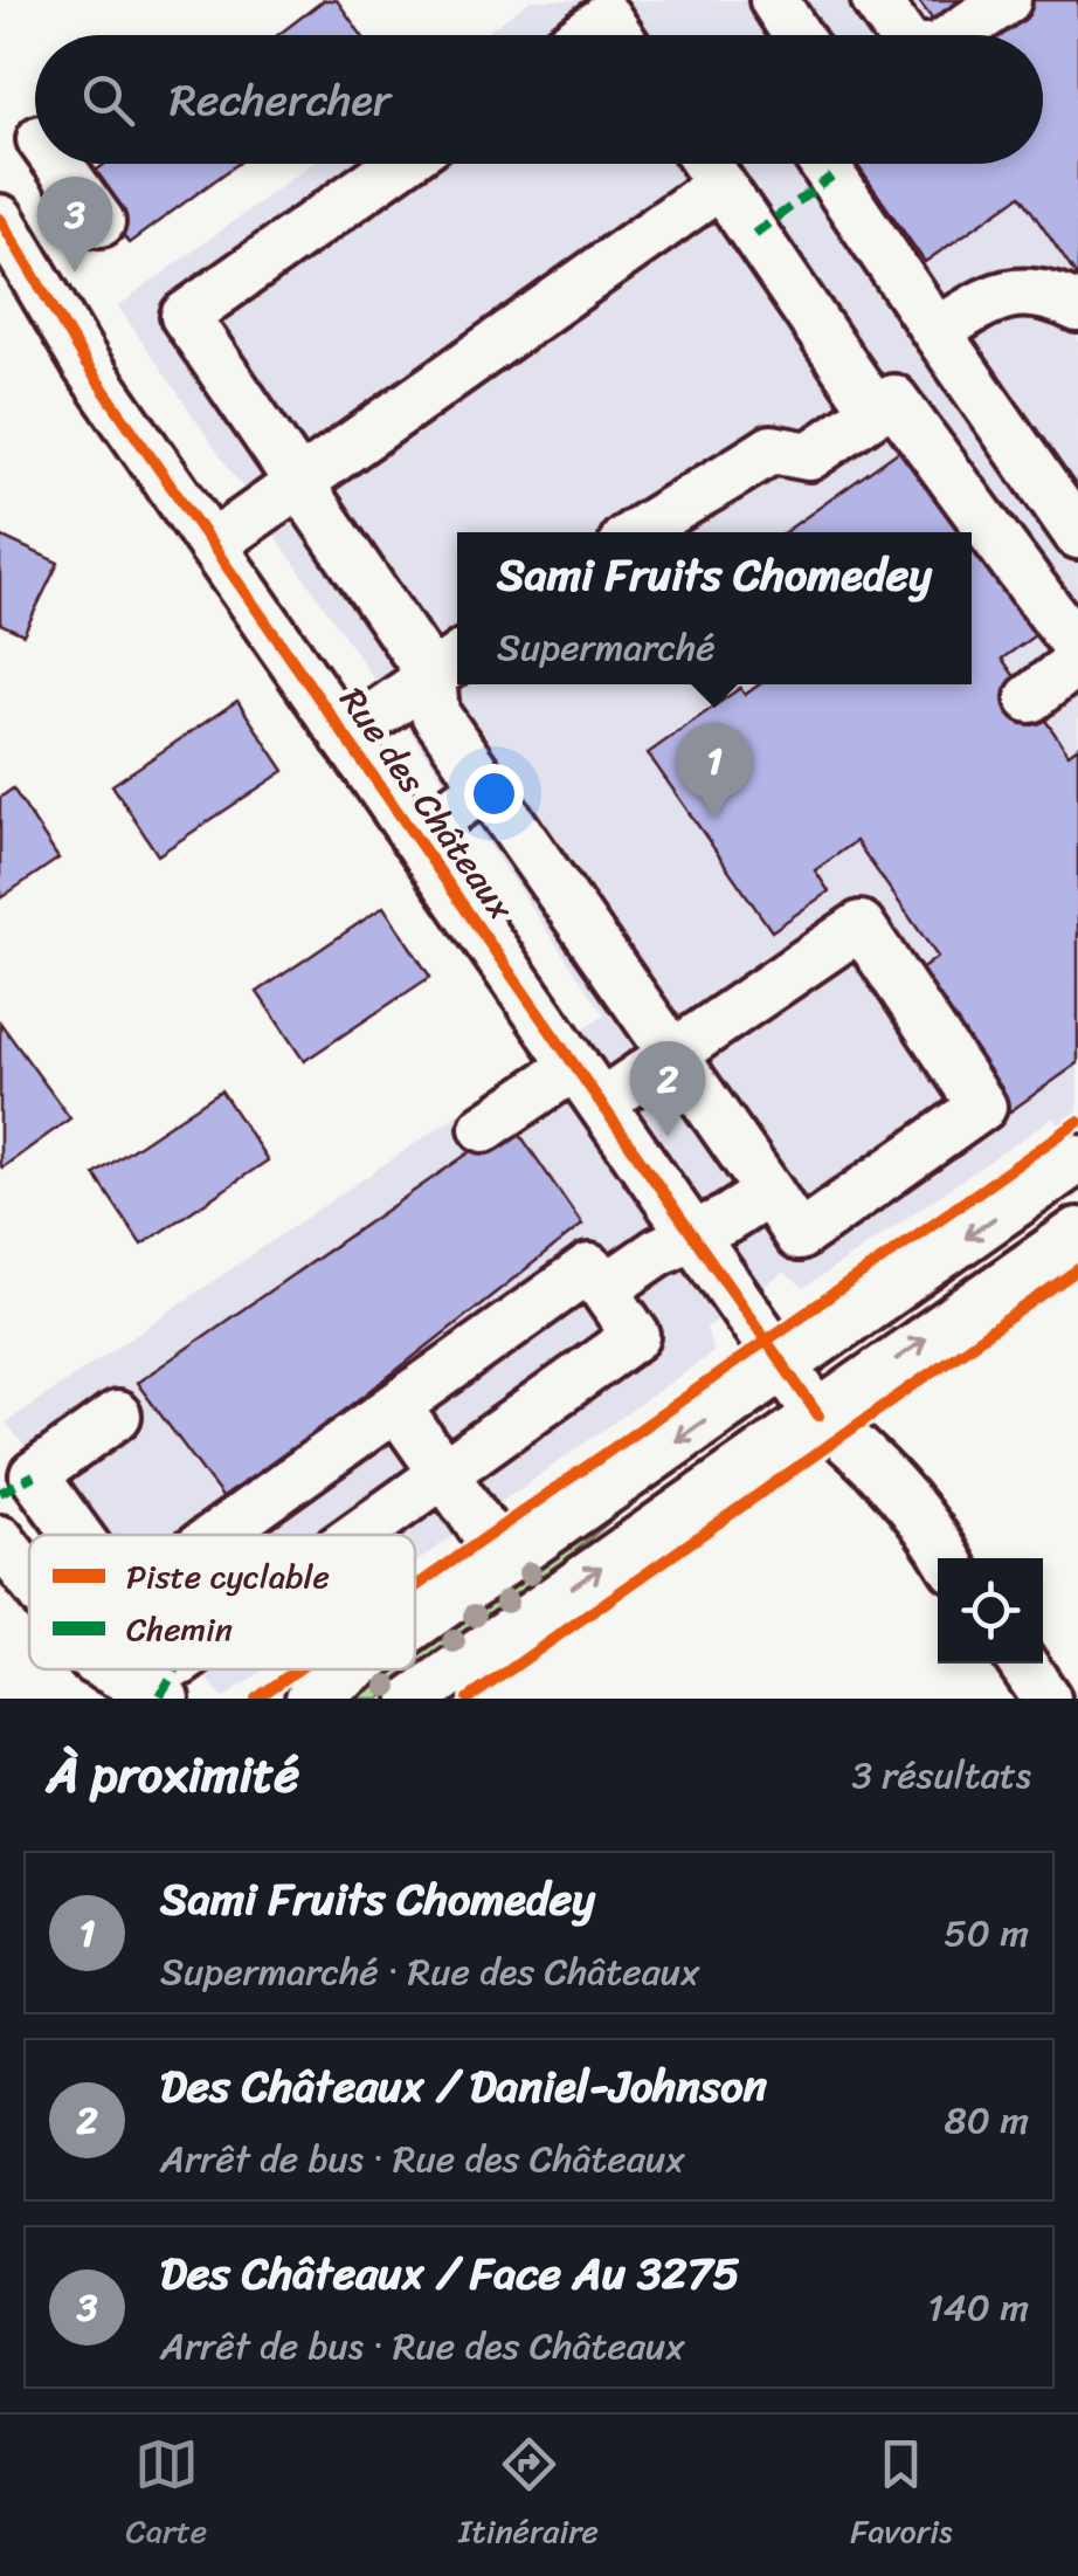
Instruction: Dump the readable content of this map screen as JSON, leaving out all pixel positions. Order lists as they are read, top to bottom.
{
  "streets": {
    "street": ["Rue des Châteaux"]
  },
  "legend": ["Piste cyclable", "Chemin"],
  "page": {
    "search": "Rechercher",
    "pins": ["3", "1", "2"],
    "popup": ["Sami Fruits Chomedey", "Supermarché"],
    "heading": ["À proximité", "3 résultats"],
    "list": [
      {
        "mark": "1",
        "name": "Sami Fruits Chomedey",
        "note": "Supermarché · Rue des Châteaux",
        "value": "50 m"
      },
      {
        "mark": "2",
        "name": "Des Châteaux / Daniel-Johnson",
        "note": "Arrêt de bus · Rue des Châteaux",
        "value": "80 m"
      },
      {
        "mark": "3",
        "name": "Des Châteaux / Face Au 3275",
        "note": "Arrêt de bus · Rue des Châteaux",
        "value": "140 m"
      }
    ],
    "nav": ["Carte", "Itinéraire", "Favoris"]
  }
}
